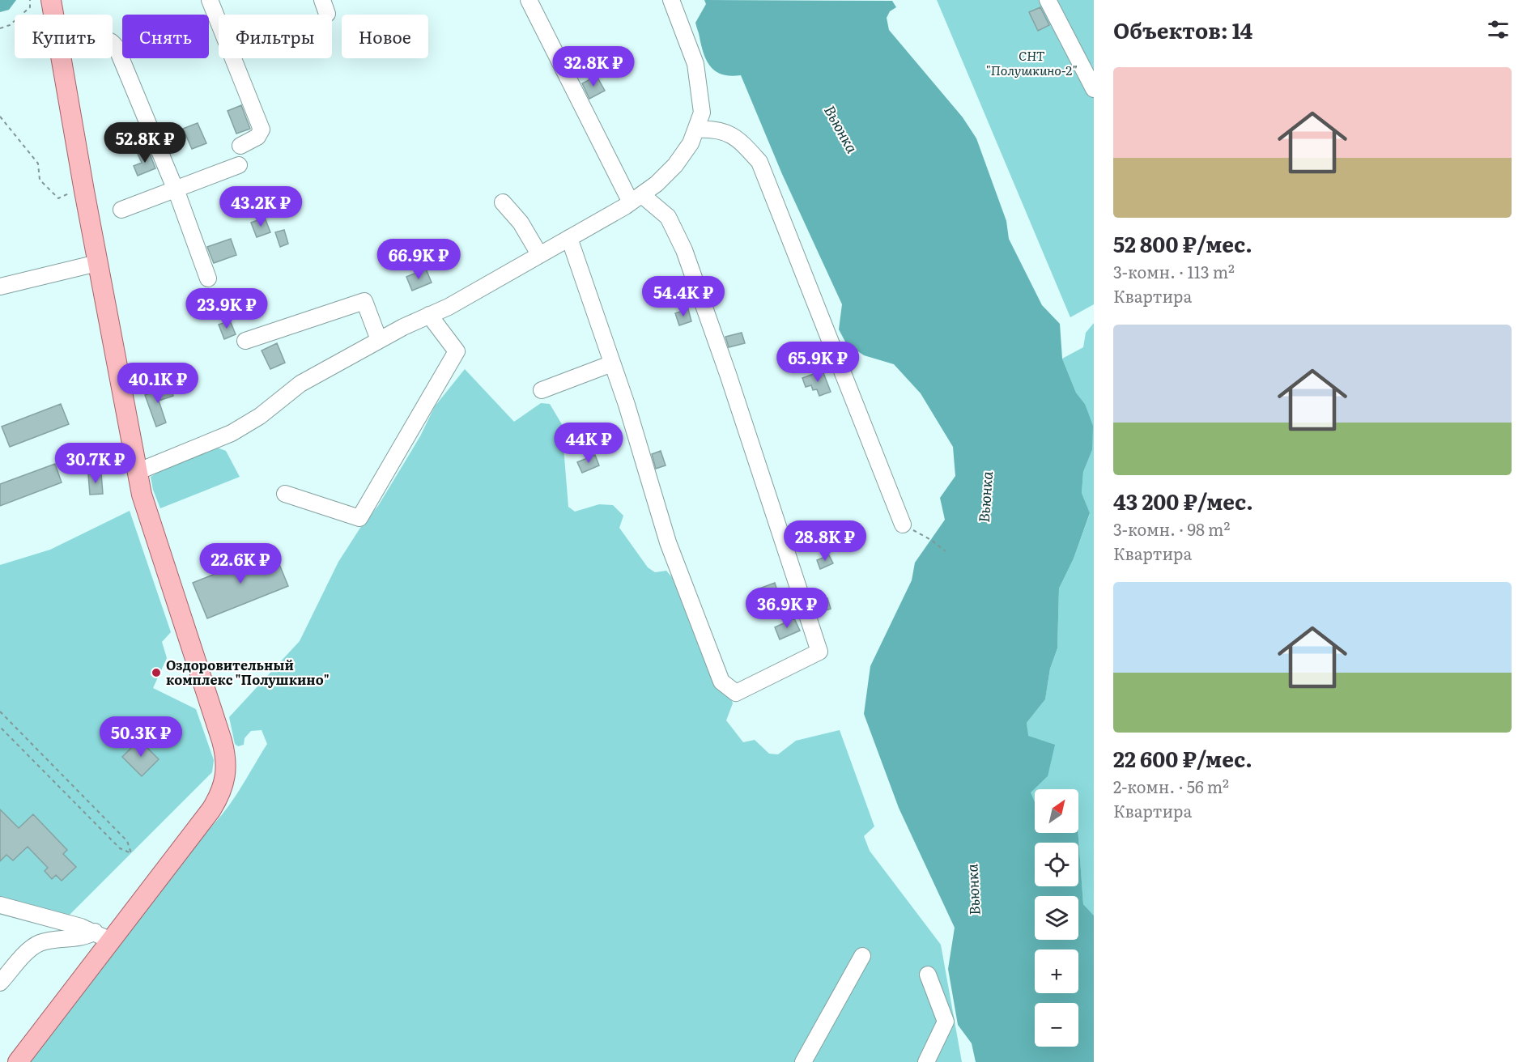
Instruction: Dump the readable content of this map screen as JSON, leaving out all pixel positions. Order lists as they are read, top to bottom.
{
  "water": ["Вьюнка"],
  "parks": ["СНТ \"Полушкино-2\""],
  "places": ["Оздоровительный комплекс \"Полушкино\""],
  "north": "top right",
  "page": {
    "heading": "Объектов: 14",
    "chip": [
      "Купить",
      "Снять",
      "Фильтры",
      "Новое"
    ],
    "price": [
      "32.8K ₽",
      "52.8K ₽",
      "43.2K ₽",
      "66.9K ₽",
      "54.4K ₽",
      "23.9K ₽",
      "65.9K ₽",
      "40.1K ₽",
      "44K ₽",
      "30.7K ₽",
      "28.8K ₽",
      "22.6K ₽",
      "36.9K ₽",
      "50.3K ₽"
    ],
    "list": [
      {
        "name": "52 800 ₽/мес.",
        "note": "3-комн. · 113 m² · Квартира"
      },
      {
        "name": "43 200 ₽/мес.",
        "note": "3-комн. · 98 m² · Квартира"
      },
      {
        "name": "22 600 ₽/мес.",
        "note": "2-комн. · 56 m² · Квартира"
      }
    ],
    "map_buttons": ["+", "−"]
  }
}
